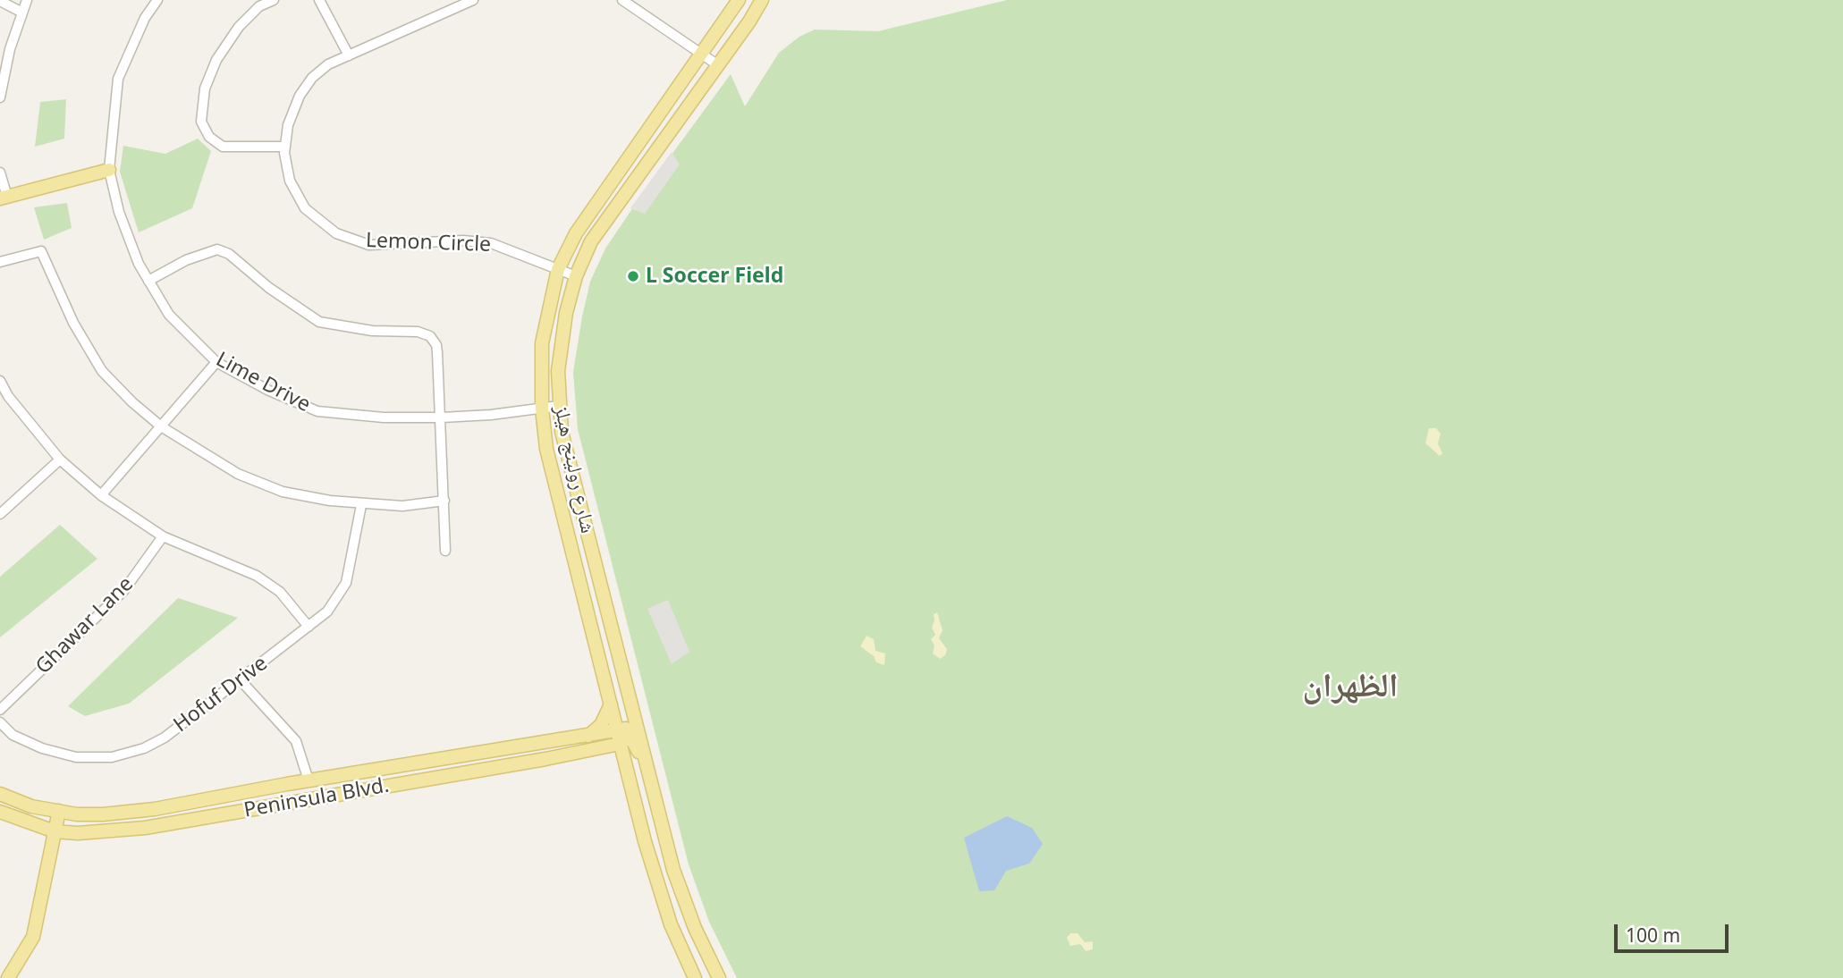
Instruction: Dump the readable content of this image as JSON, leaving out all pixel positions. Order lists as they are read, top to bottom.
{
  "streets": {
    "main road": ["شارع رولينج هيلز", "Peninsula Blvd."],
    "street": [
      "Lemon Circle",
      "Lime Drive",
      "Ghawar Lane",
      "Hofuf Drive"
    ]
  },
  "crossings": [
    ["Lemon Circle", "شارع رولينج هيلز"],
    ["Lime Drive", "شارع رولينج هيلز"],
    ["شارع رولينج هيلز", "Peninsula Blvd."]
  ],
  "districts": ["الظهران"],
  "places": ["L Soccer Field"],
  "scale_bar": "100 m"
}
